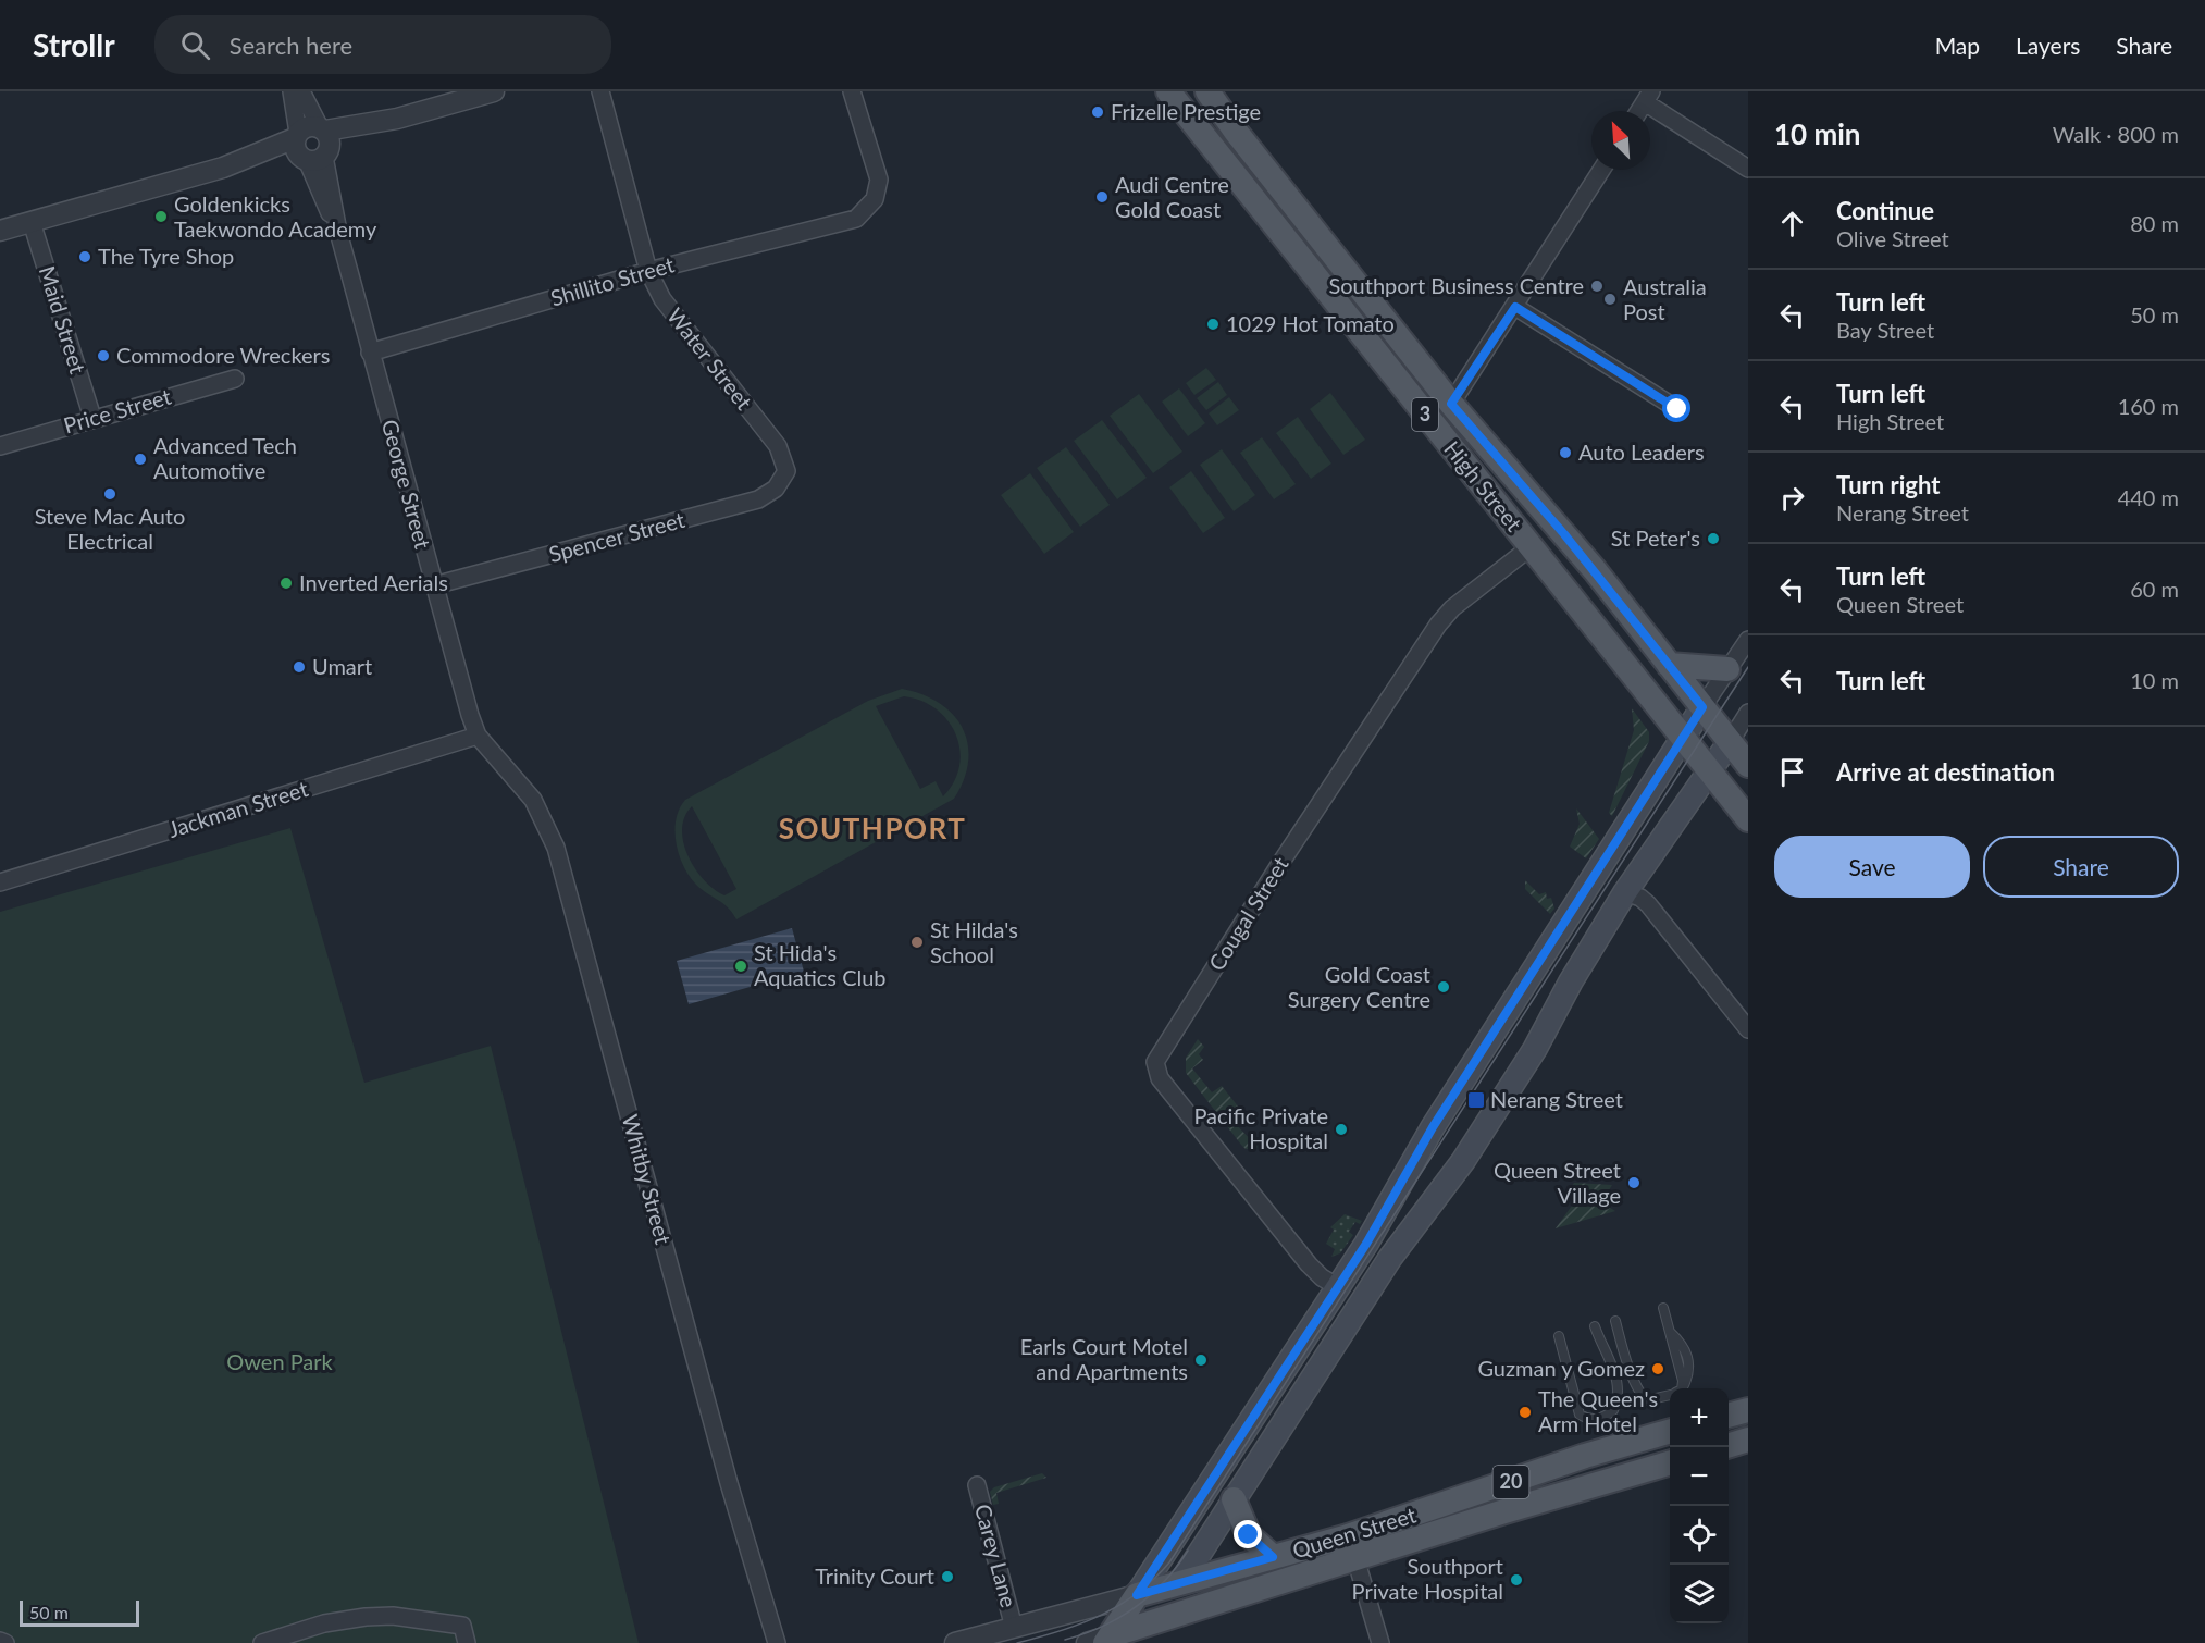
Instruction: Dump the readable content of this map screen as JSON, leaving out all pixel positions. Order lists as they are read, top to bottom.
{
  "streets": {
    "main road": [
      "3",
      "High Street",
      "20",
      "Queen Street"
    ],
    "street": [
      "Shillito Street",
      "Maid Street",
      "Water Street",
      "Price Street",
      "George Street",
      "Spencer Street",
      "Jackman Street",
      "Cougal Street",
      "Whitby Street",
      "Carey Lane"
    ]
  },
  "crossings": [
    ["Shillito Street", "Water Street"],
    ["Shillito Street", "George Street"],
    ["Maid Street", "Price Street"],
    ["Water Street", "Spencer Street"],
    ["George Street", "Spencer Street"],
    ["George Street", "Jackman Street"],
    ["George Street", "Whitby Street"],
    ["High Street", "Cougal Street"],
    ["Jackman Street", "Whitby Street"],
    ["Queen Street", "Carey Lane"]
  ],
  "districts": ["SOUTHPORT"],
  "parks": ["Owen Park"],
  "places": {
    "other": [
      "Frizelle Prestige",
      "Audi Centre Gold Coast",
      "Goldenkicks Taekwondo Academy",
      "The Tyre Shop",
      "Southport Business Centre",
      "Australia Post",
      "1029 Hot Tomato",
      "Commodore Wreckers",
      "Auto Leaders",
      "Advanced Tech Automotive",
      "Steve Mac Auto Electrical",
      "St Peter's",
      "Inverted Aerials",
      "Umart",
      "St Hilda's School",
      "St Hida's Aquatics Club",
      "Gold Coast Surgery Centre",
      "Pacific Private Hospital",
      "Queen Street Village",
      "Earls Court Motel and Apartments",
      "Guzman y Gomez",
      "The Queen's Arm Hotel",
      "Trinity Court",
      "Southport Private Hospital"
    ],
    "transit": ["Nerang Street"]
  },
  "scale_bar": "50 m",
  "north": "top left",
  "page": {
    "header": "Strollr",
    "search": "Search here",
    "nav": ["Map", "Layers", "Share"],
    "heading": ["10 min", "Walk · 800 m"],
    "list": [
      ["Continue", "Olive Street", "80 m"],
      ["Turn left", "Bay Street", "50 m"],
      ["Turn left", "High Street", "160 m"],
      ["Turn right", "Nerang Street", "440 m"],
      ["Turn left", "Queen Street", "60 m"],
      ["Turn left", "10 m"],
      "Arrive at destination"
    ],
    "buttons": ["Save", "Share"],
    "map_buttons": ["+", "−"],
    "scale": "50 m"
  }
}
